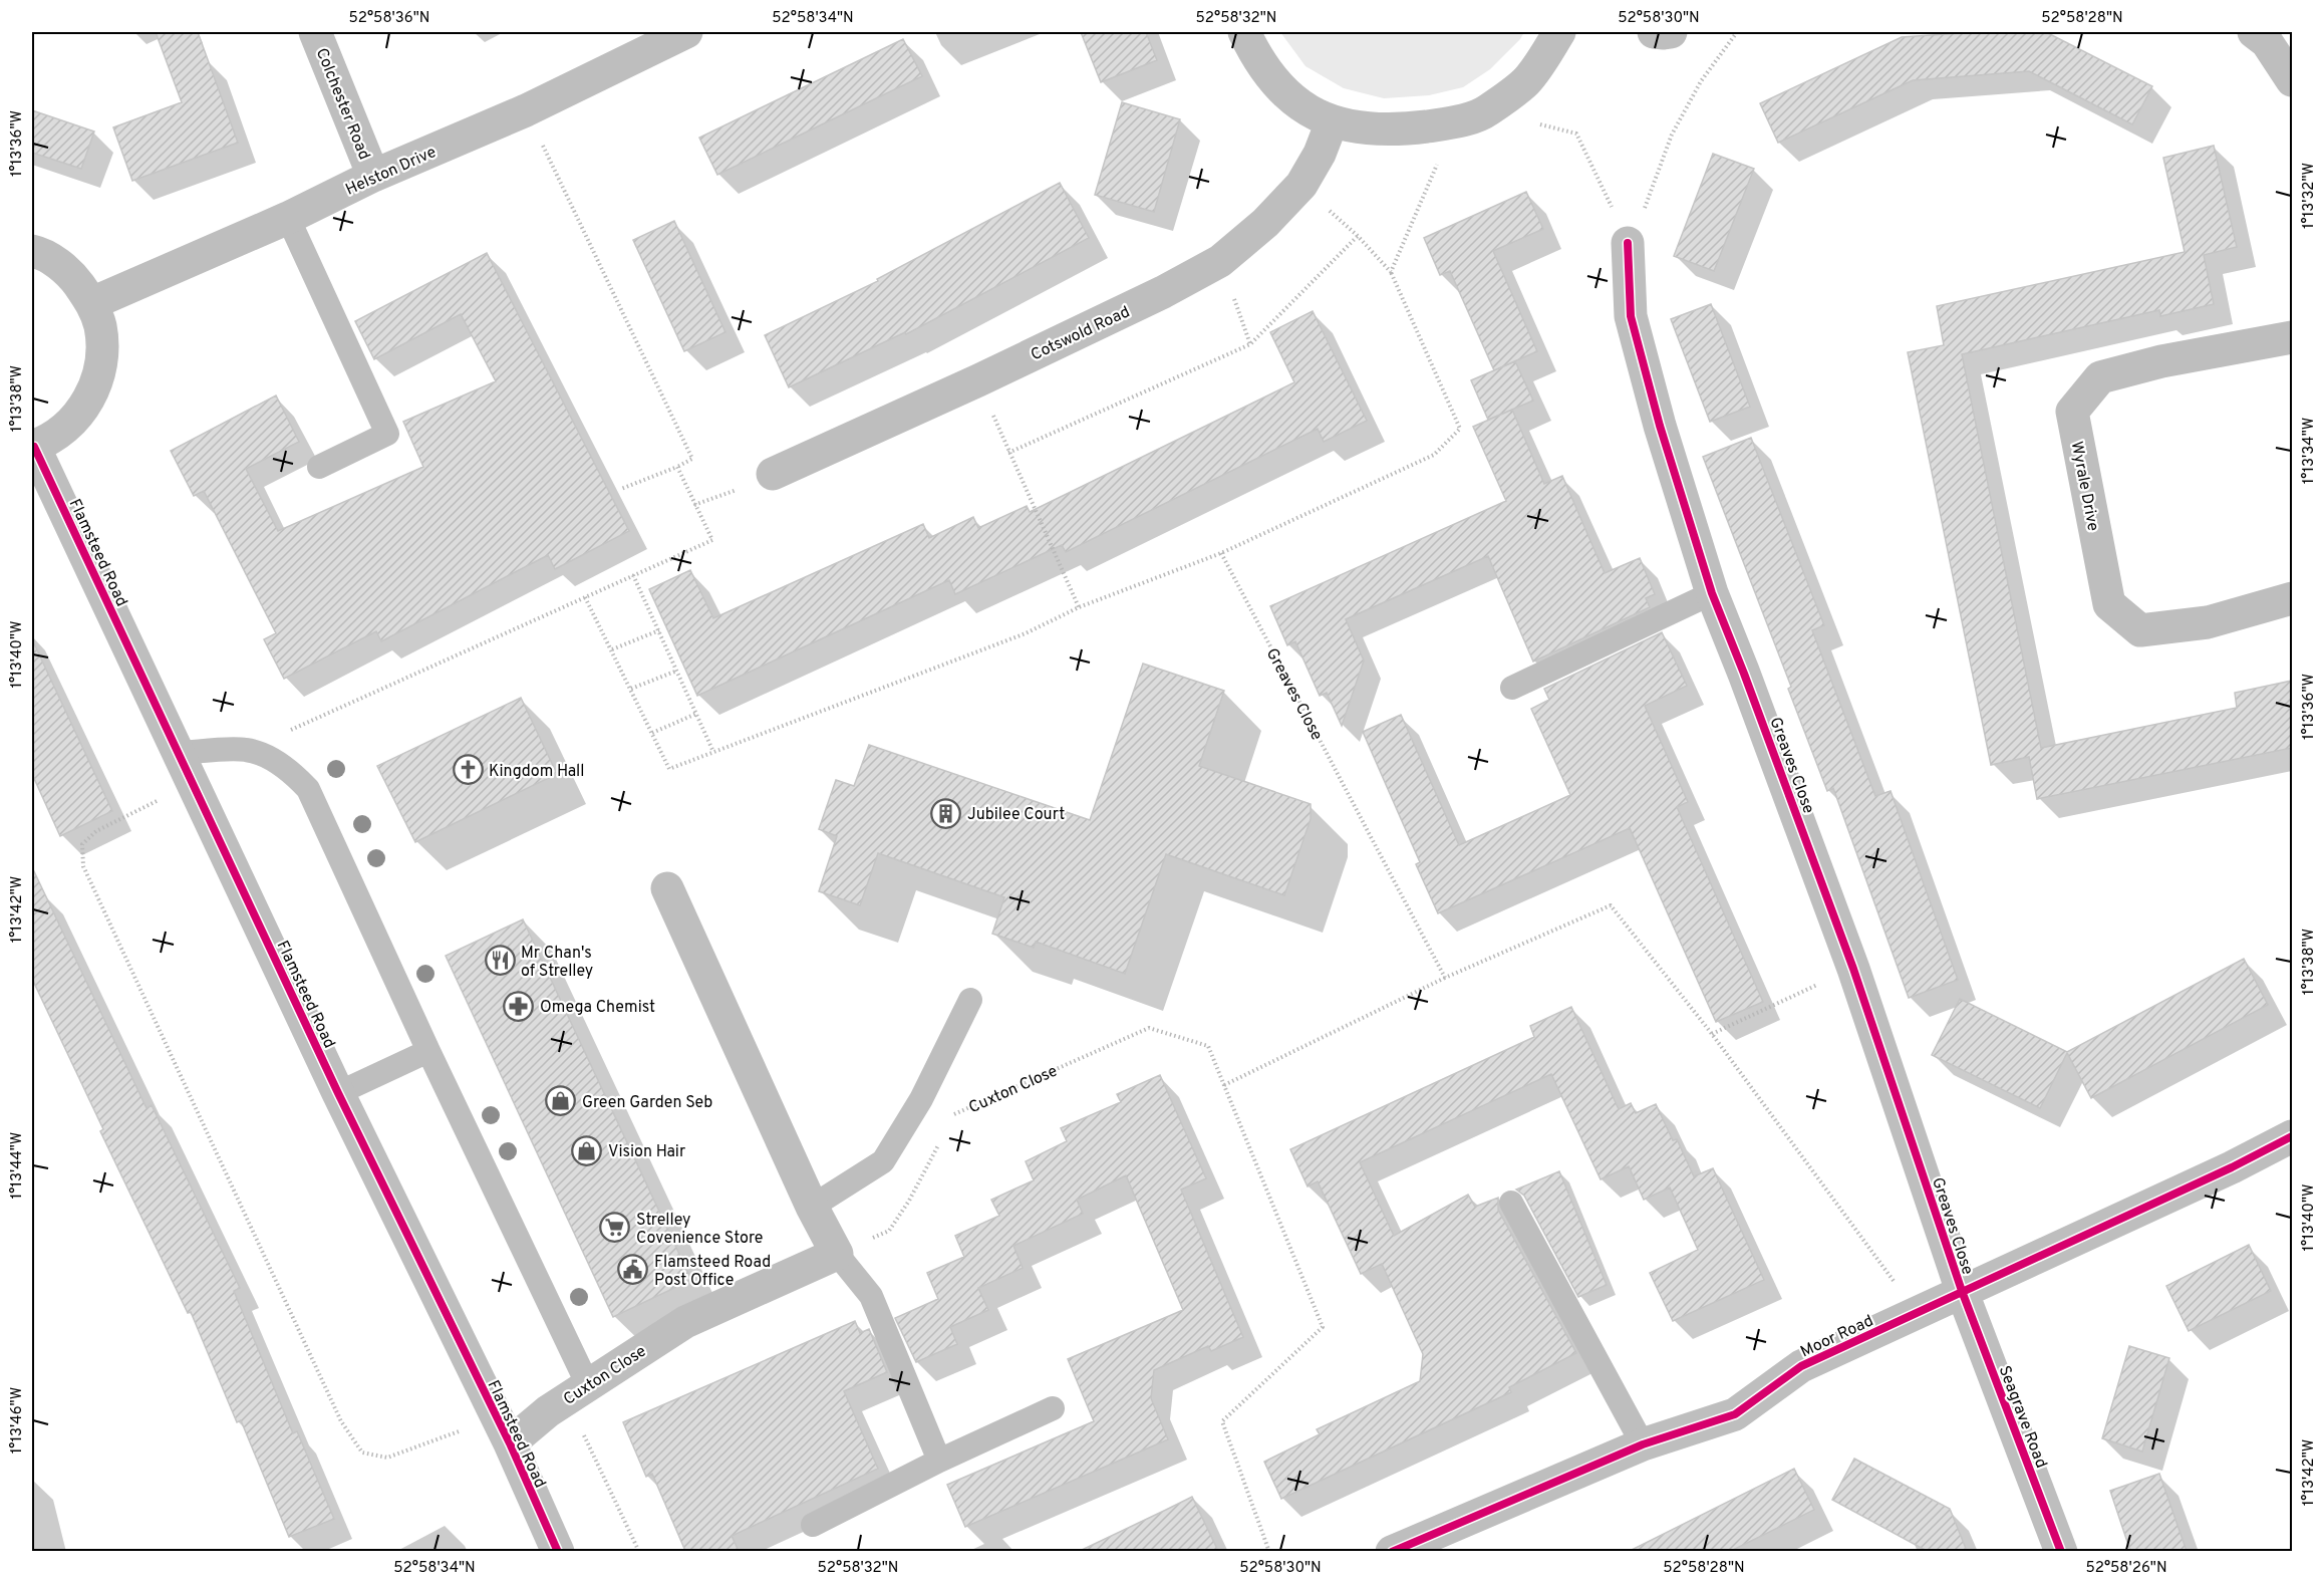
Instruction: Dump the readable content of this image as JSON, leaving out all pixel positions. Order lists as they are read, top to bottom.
{
  "streets": {
    "street": [
      "Colchester Road",
      "Helston Drive",
      "Cotswold Road",
      "Wyrale Drive",
      "Flamsteed Road",
      "Greaves Close",
      "Cuxton Close",
      "Moor Road",
      "Seagrave Road"
    ]
  },
  "crossings": [
    ["Colchester Road", "Helston Drive"],
    ["Flamsteed Road", "Cuxton Close"],
    ["Greaves Close", "Moor Road"],
    ["Greaves Close", "Seagrave Road"],
    ["Moor Road", "Seagrave Road"]
  ],
  "places": {
    "church": ["Kingdom Hall"],
    "building": ["Jubilee Court"],
    "restaurant": ["Mr Chan's of Strelley"],
    "pharmacy": ["Omega Chemist"],
    "shop": ["Green Garden Seb", "Vision Hair"],
    "supermarket": ["Strelley Covenience Store"],
    "public building": ["Flamsteed Road Post Office"]
  },
  "coordinates": [
    "52°58'36\"N",
    "52°58'34\"N",
    "52°58'32\"N",
    "52°58'30\"N",
    "52°58'28\"N",
    "1°13'36\"W",
    "1°13'32\"W",
    "1°13'38\"W",
    "1°13'34\"W",
    "1°13'40\"W",
    "1°13'42\"W",
    "1°13'44\"W",
    "1°13'46\"W",
    "52°58'26\"N"
  ]
}
